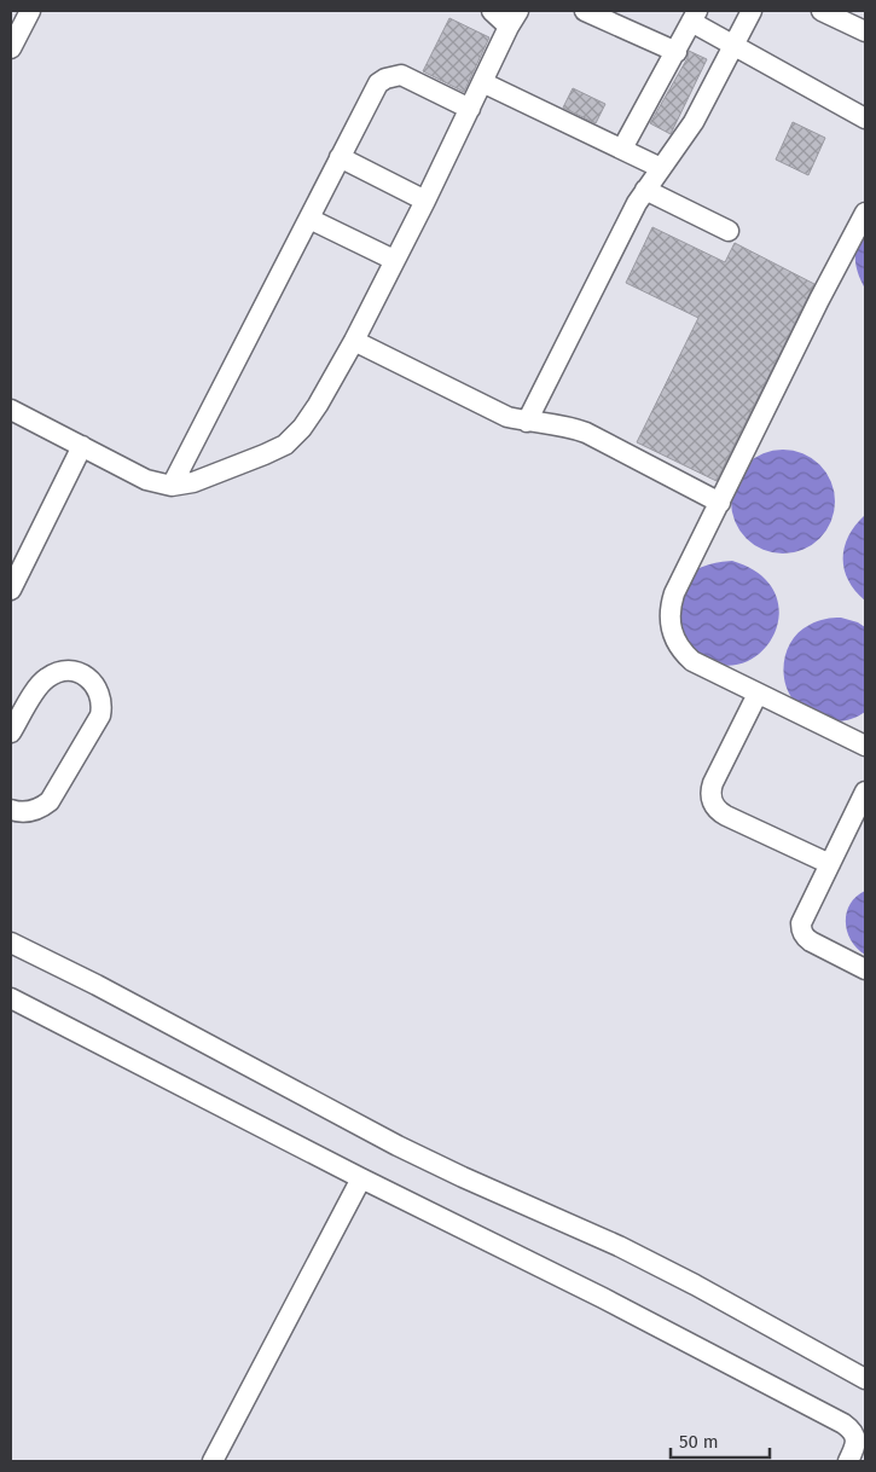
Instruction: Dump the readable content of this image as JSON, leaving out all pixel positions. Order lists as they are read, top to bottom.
{
  "scale_bar": "50 m"
}
